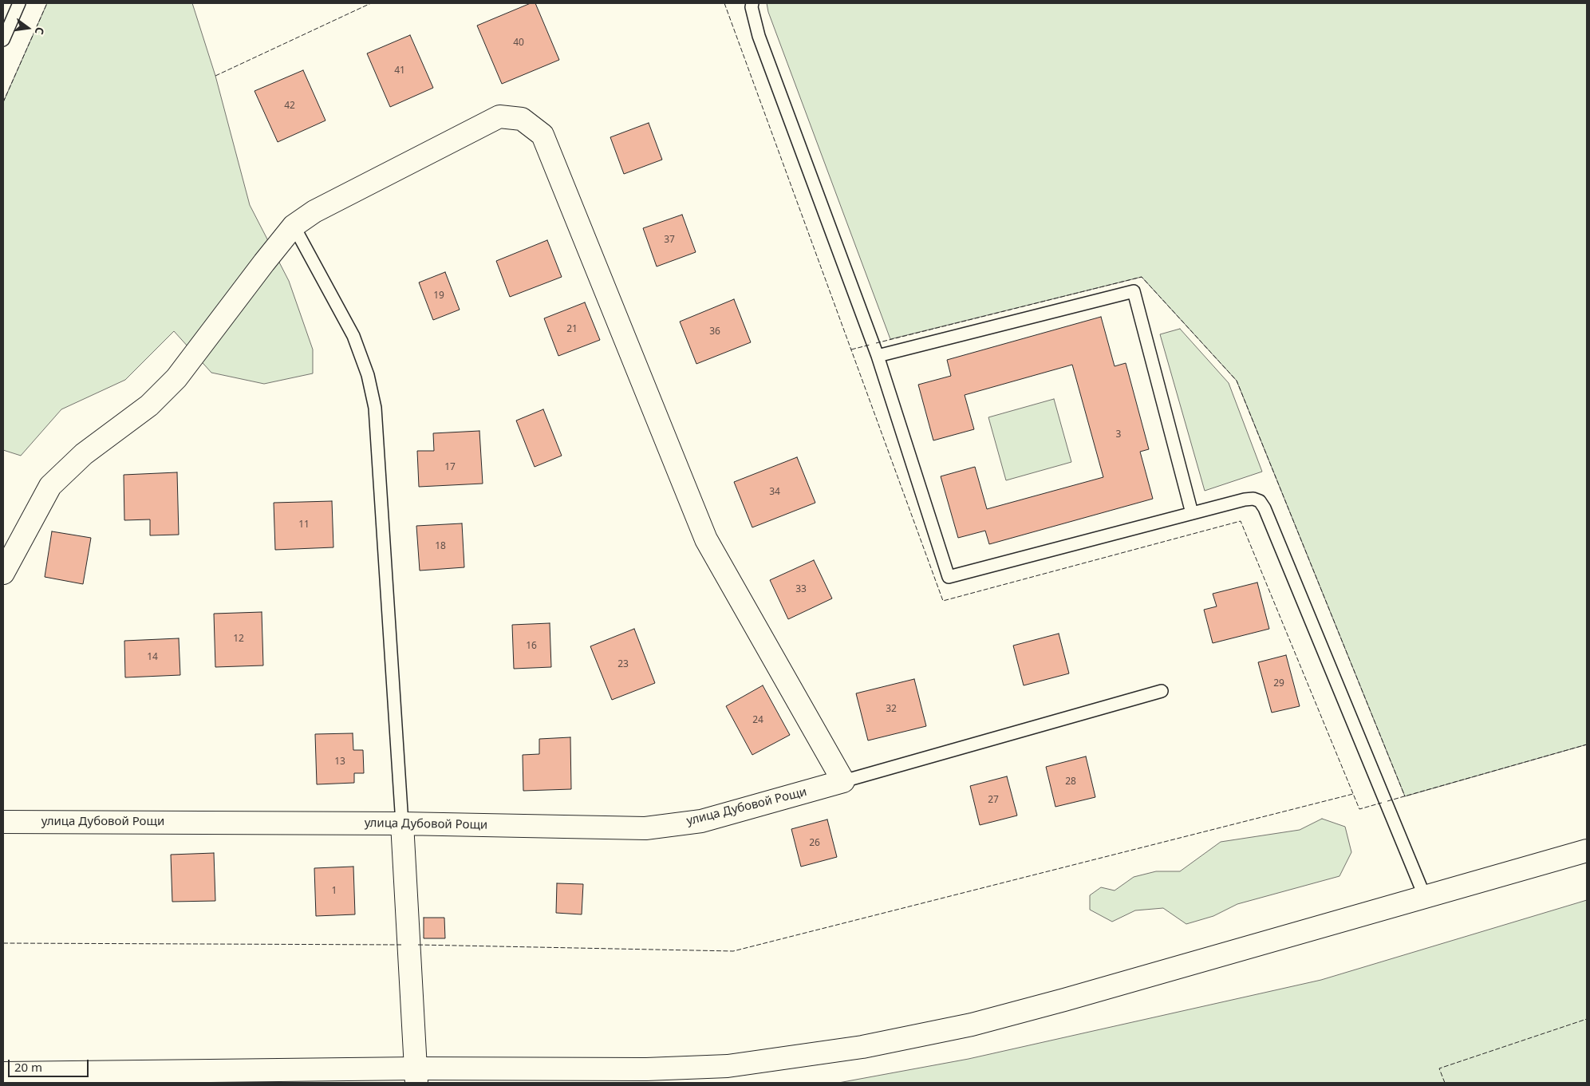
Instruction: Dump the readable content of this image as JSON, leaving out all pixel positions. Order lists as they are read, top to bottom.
{
  "streets": {
    "street": ["улица Дубовой Рощи"]
  },
  "house_numbers": [
    "40",
    "41",
    "42",
    "37",
    "19",
    "21",
    "36",
    "3",
    "17",
    "34",
    "11",
    "18",
    "33",
    "12",
    "16",
    "14",
    "23",
    "29",
    "32",
    "24",
    "13",
    "28",
    "27",
    "26",
    "1"
  ],
  "scale_bar": "20 m",
  "north": "right"
}
